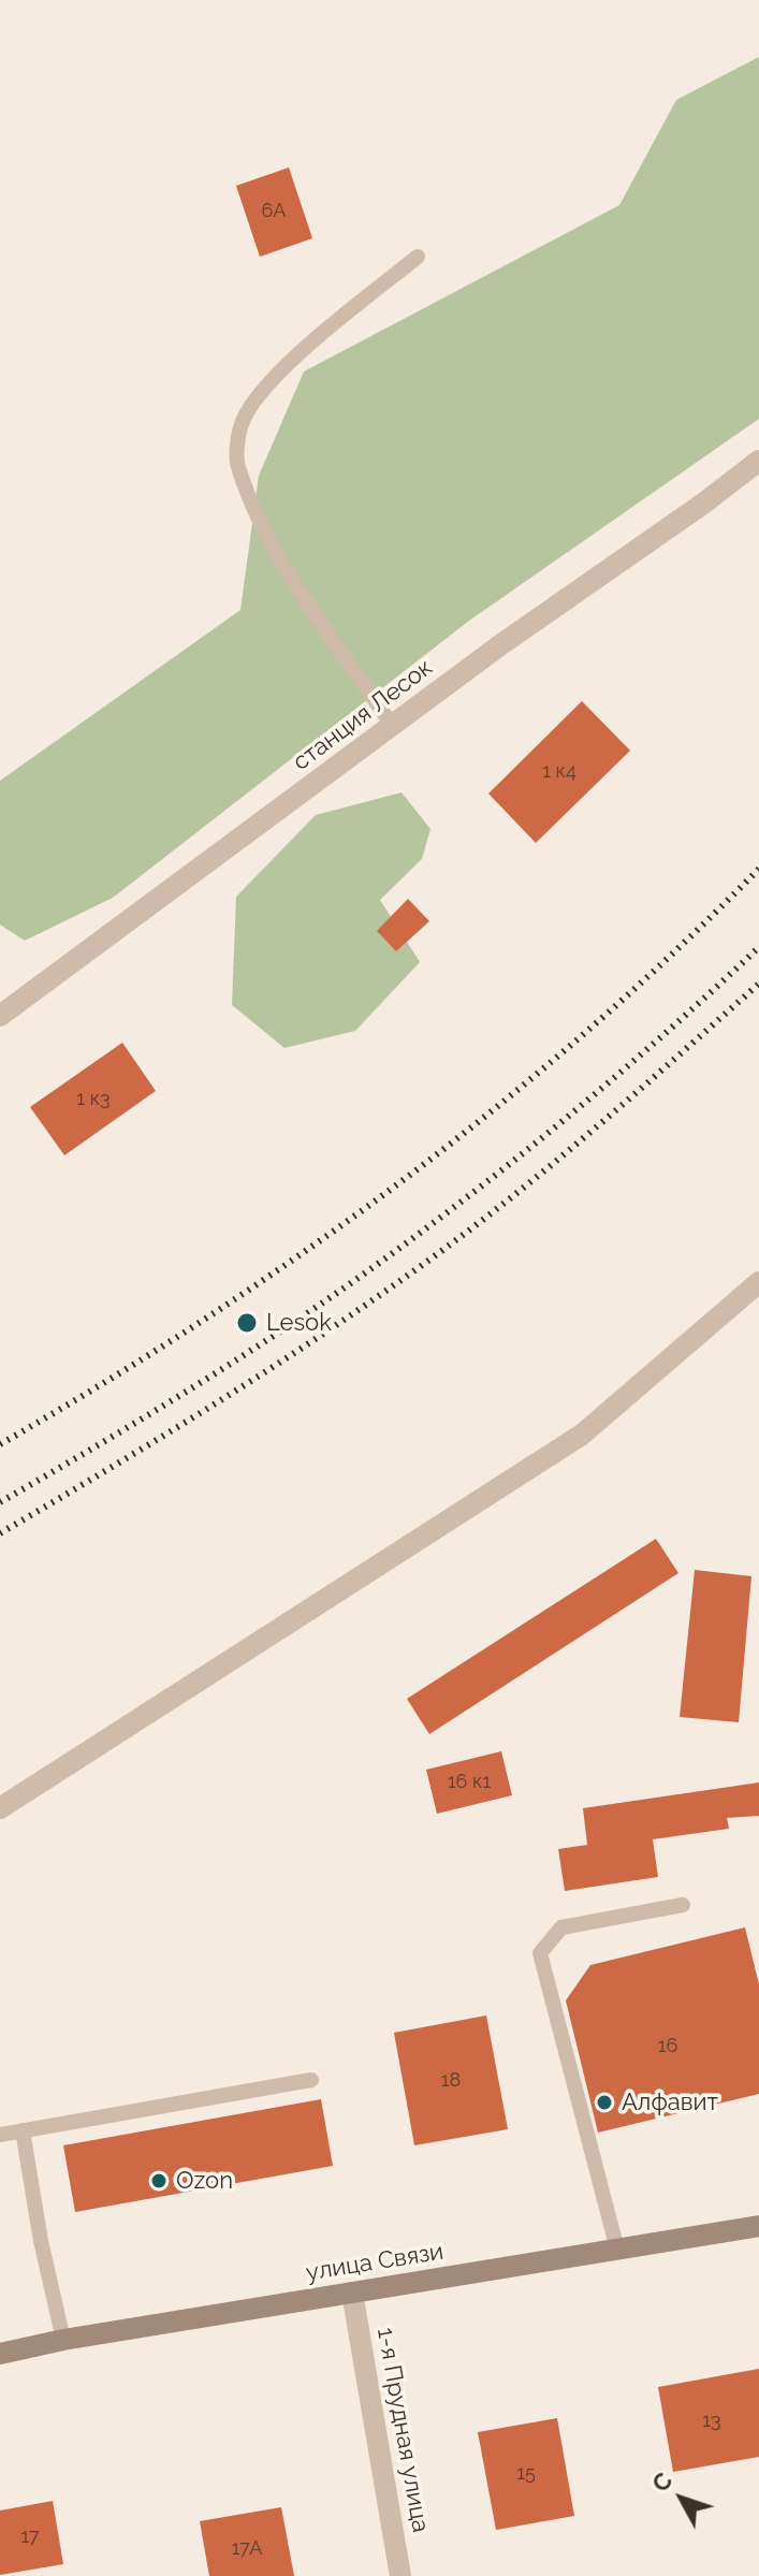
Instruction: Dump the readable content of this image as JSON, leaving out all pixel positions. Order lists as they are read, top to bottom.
{
  "streets": {
    "street": ["станция Лесок", "улица Связи", "1-я Прудная улица"]
  },
  "crossings": [
    ["улица Связи", "1-я Прудная улица"]
  ],
  "places": ["Lesok", "Алфавит", "Ozon"],
  "house_numbers": [
    "6А",
    "1 к4",
    "1 к3",
    "16 к1",
    "16",
    "18",
    "13",
    "15",
    "17",
    "17А"
  ],
  "north": "top left"
}
